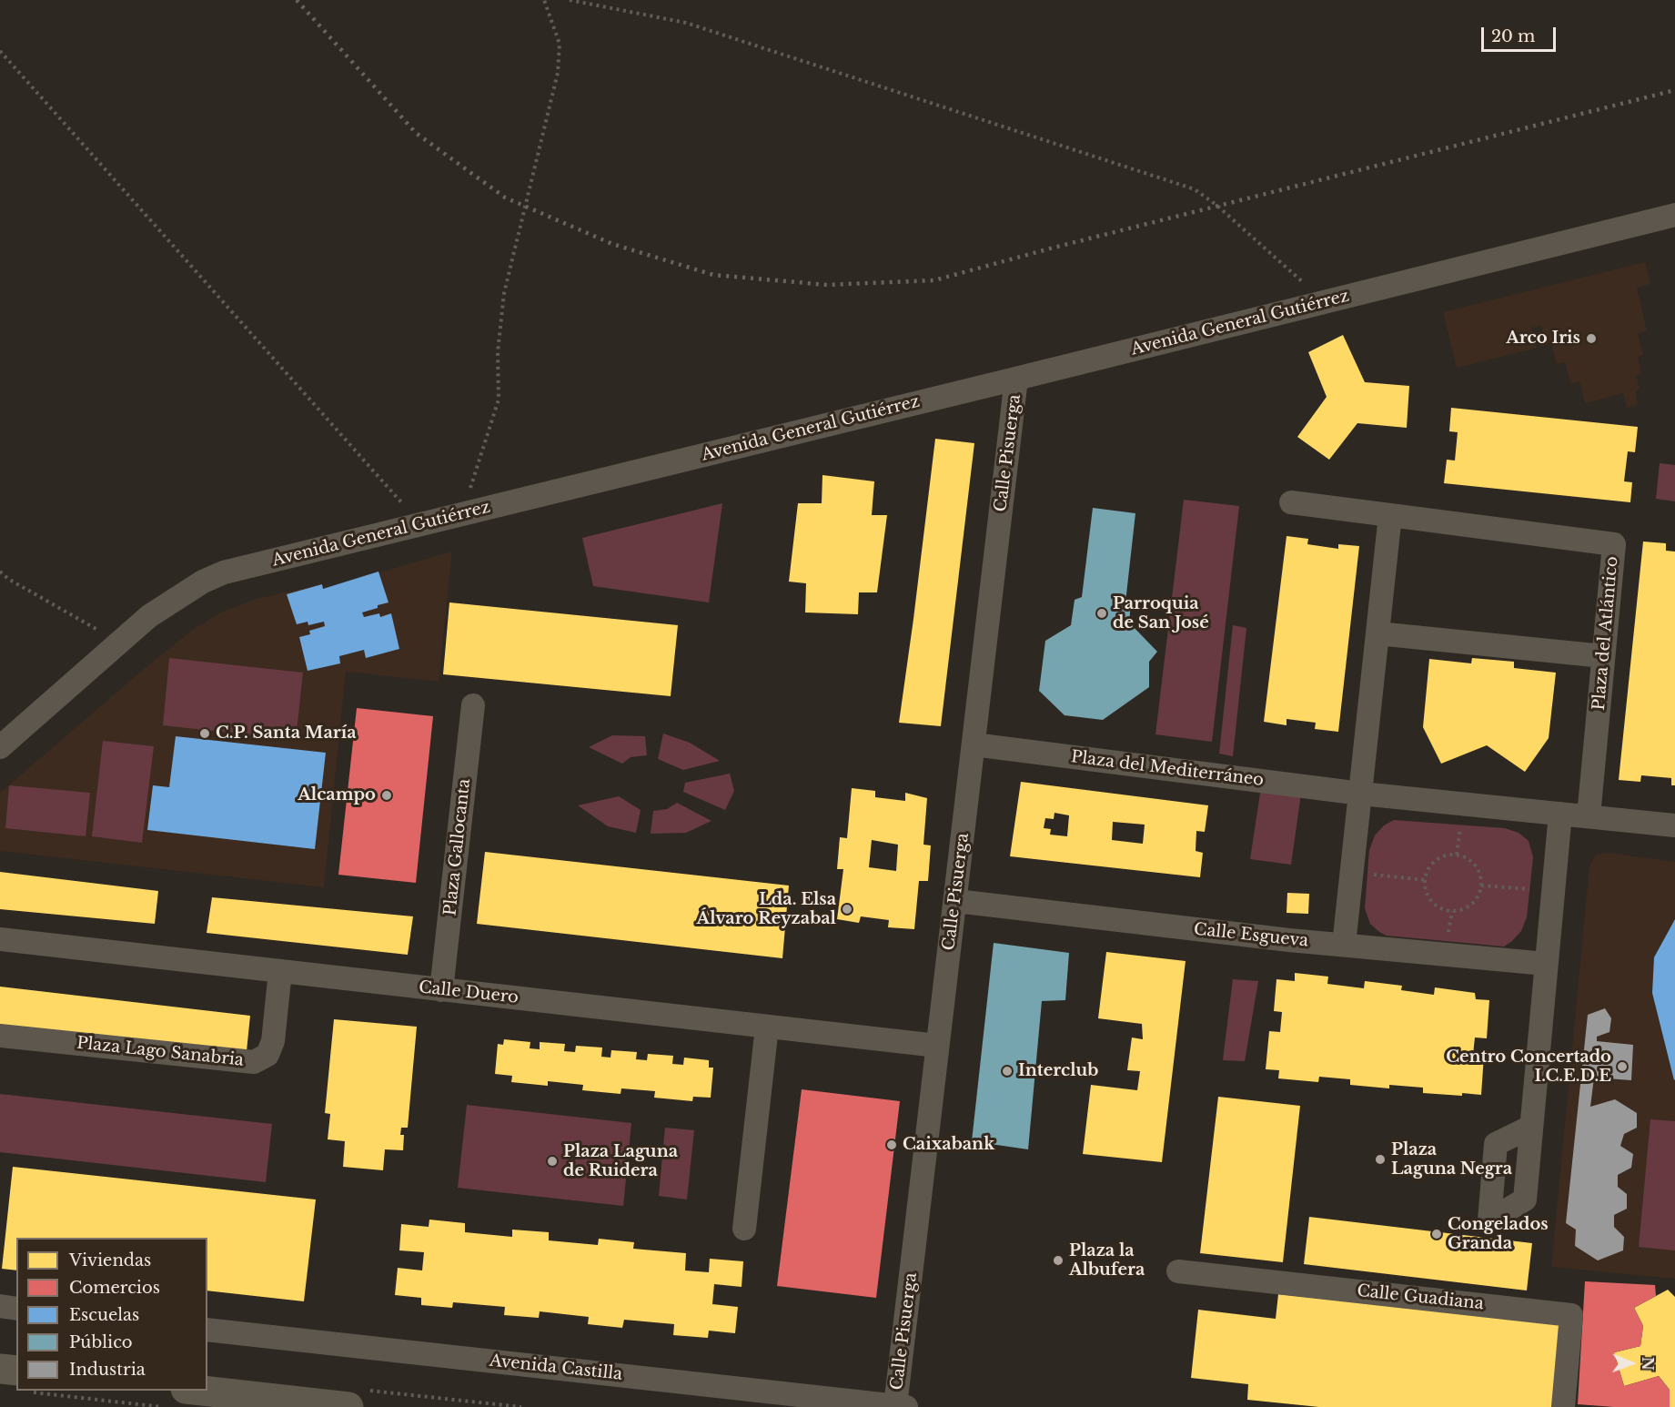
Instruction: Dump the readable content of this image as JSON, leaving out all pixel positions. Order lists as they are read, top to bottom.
{
  "streets": {
    "street": [
      "Avenida General Gutiérrez",
      "Calle Pisuerga",
      "Plaza del Atlántico",
      "Plaza del Mediterráneo",
      "Plaza Gallocanta",
      "Calle Esgueva",
      "Calle Duero",
      "Plaza Lago Sanabria",
      "Calle Guadiana",
      "Avenida Castilla"
    ]
  },
  "crossings": [
    ["Avenida General Gutiérrez", "Calle Pisuerga"],
    ["Calle Pisuerga", "Plaza del Mediterráneo"],
    ["Calle Pisuerga", "Calle Esgueva"],
    ["Calle Pisuerga", "Calle Duero"],
    ["Calle Pisuerga", "Avenida Castilla"],
    ["Plaza del Atlántico", "Plaza del Mediterráneo"],
    ["Plaza Gallocanta", "Calle Duero"],
    ["Calle Duero", "Plaza Lago Sanabria"]
  ],
  "places": [
    "Arco Iris",
    "Parroquia de San José",
    "C.P. Santa María",
    "Alcampo",
    "Lda. Elsa Álvaro Reyzabal",
    "Centro Concertado I.C.E.D.E",
    "Interclub",
    "Caixabank",
    "Plaza Laguna Negra",
    "Plaza Laguna de Ruidera",
    "Congelados Granda",
    "Plaza la Albufera"
  ],
  "legend": [
    "Viviendas",
    "Comercios",
    "Escuelas",
    "Público",
    "Industria"
  ],
  "scale_bar": "20 m",
  "north": "right"
}
